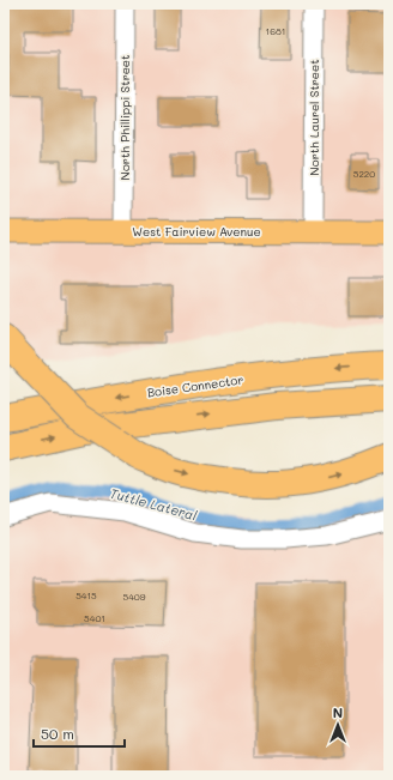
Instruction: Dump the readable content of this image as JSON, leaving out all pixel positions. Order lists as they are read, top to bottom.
{
  "streets": {
    "highway": ["Boise Connector"],
    "main road": ["West Fairview Avenue"],
    "street": ["North Phillippi Street", "North Laurel Street"]
  },
  "crossings": [
    ["North Phillippi Street", "West Fairview Avenue"],
    ["North Laurel Street", "West Fairview Avenue"]
  ],
  "water": ["Tuttle Lateral"],
  "house_numbers": [
    "1681",
    "5220",
    "5415",
    "5409",
    "5401"
  ],
  "scale_bar": "50 m",
  "north": "top"
}
